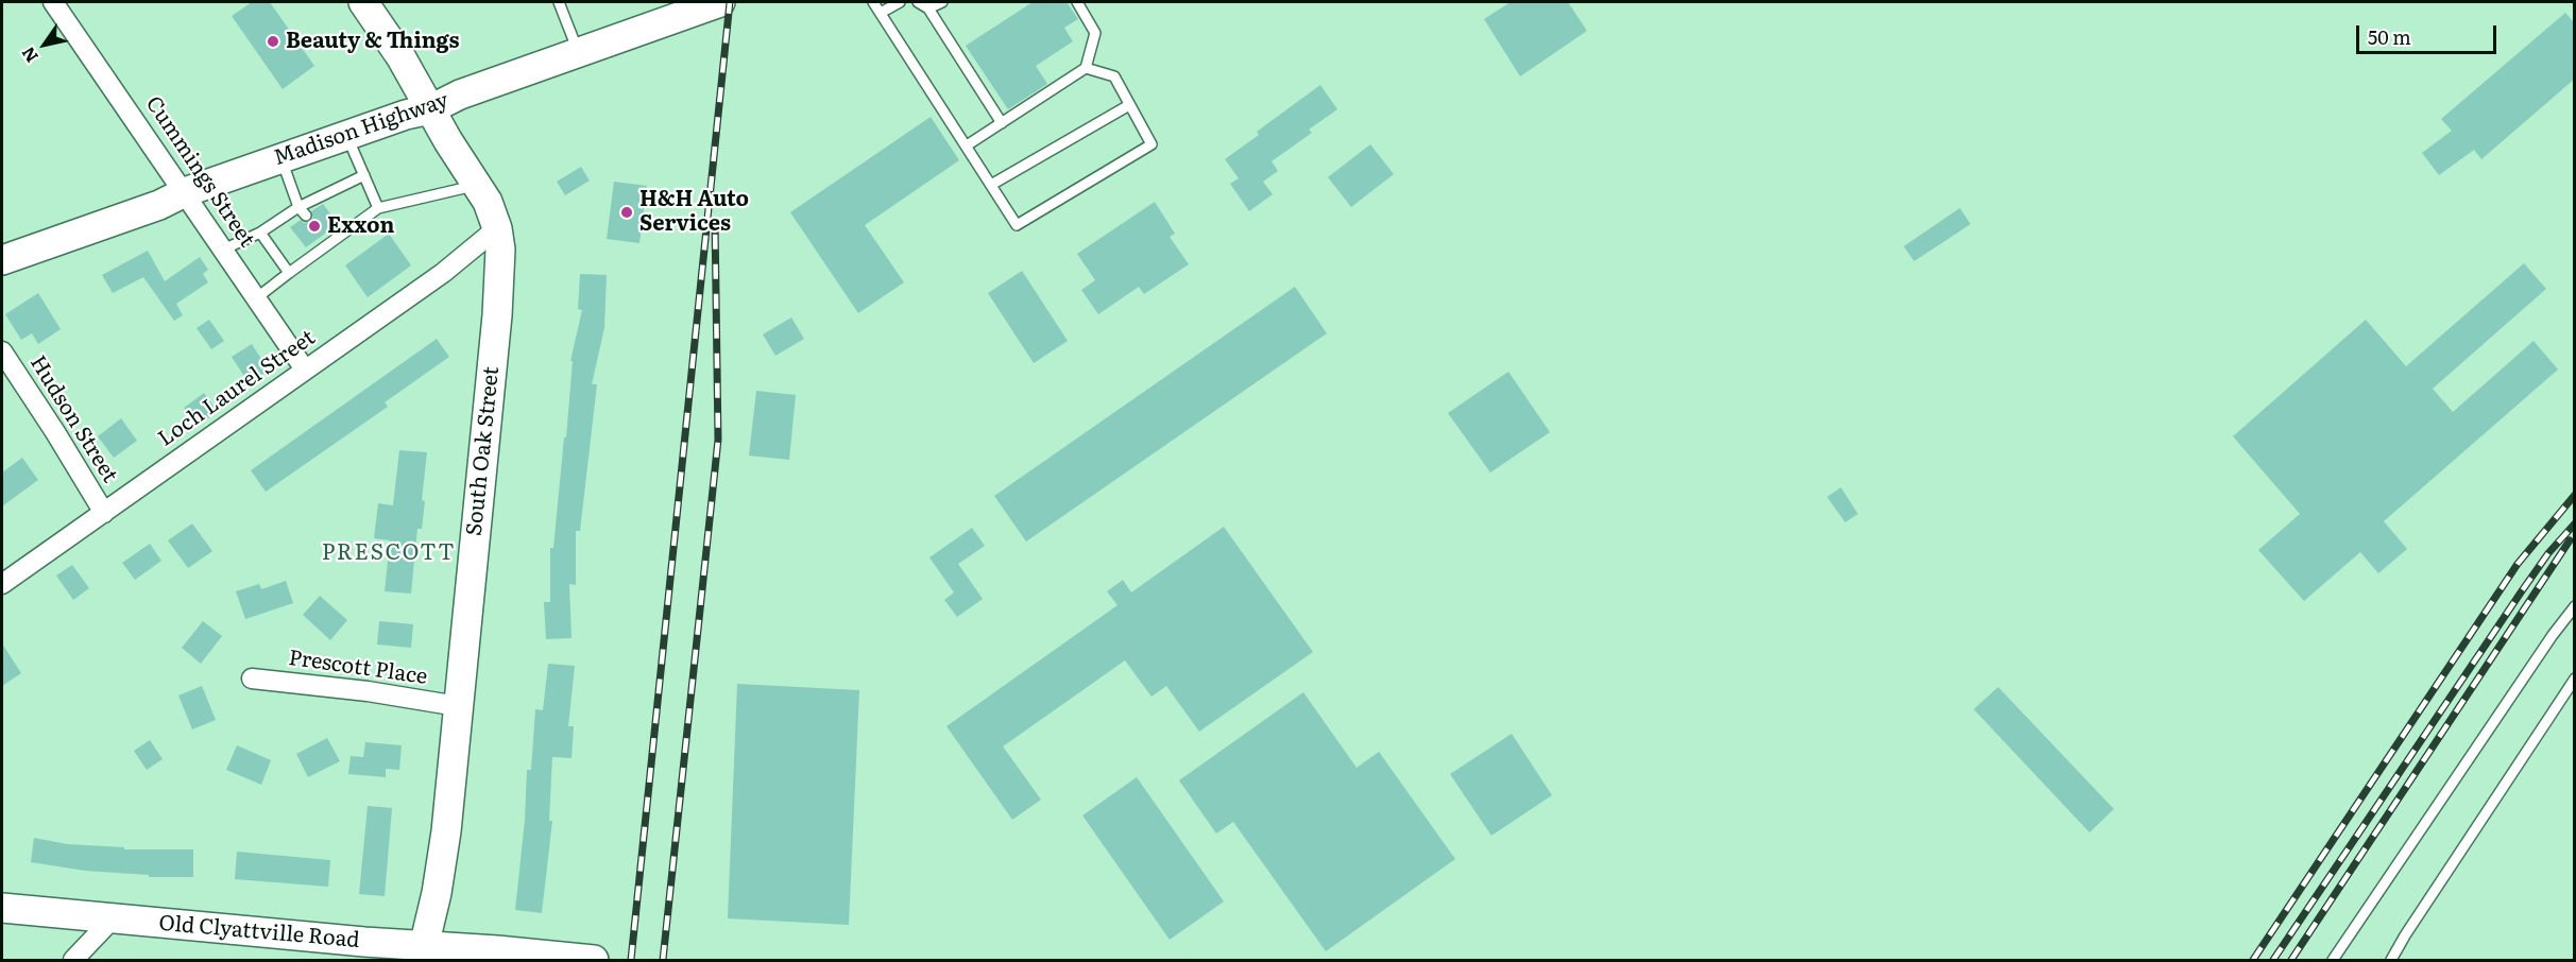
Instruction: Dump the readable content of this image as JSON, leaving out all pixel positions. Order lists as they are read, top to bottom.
{
  "streets": {
    "main road": ["Madison Highway", "South Oak Street", "Old Clyattville Road"],
    "street": [
      "Cummings Street",
      "Loch Laurel Street",
      "Hudson Street",
      "Prescott Place"
    ]
  },
  "crossings": [
    ["Madison Highway", "Cummings Street"],
    ["Madison Highway", "South Oak Street"],
    ["Cummings Street", "Loch Laurel Street"],
    ["Loch Laurel Street", "Hudson Street"],
    ["Loch Laurel Street", "South Oak Street"],
    ["South Oak Street", "Prescott Place"],
    ["South Oak Street", "Old Clyattville Road"]
  ],
  "districts": ["PRESCOTT"],
  "places": ["Beauty & Things", "H&H Auto Services", "Exxon"],
  "scale_bar": "50 m",
  "north": "bottom left"
}
